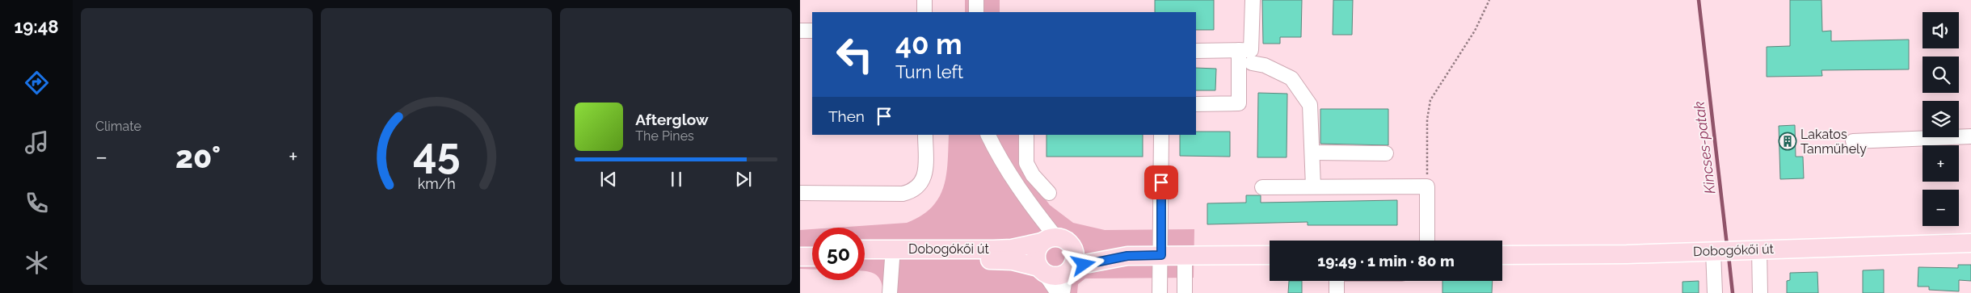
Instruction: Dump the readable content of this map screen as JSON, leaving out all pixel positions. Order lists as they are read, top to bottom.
{
  "streets": {
    "main road": ["Dobogókői út"]
  },
  "water": ["Kincses-patak"],
  "places": {
    "building": ["Lakatos Tanműhely"]
  },
  "page": {
    "tabs": "19:48",
    "tile": "Climate",
    "map_buttons": ["+", "−"],
    "turn": ["40 m", "Turn left"],
    "then": "Then",
    "song": ["Afterglow", "The Pines"],
    "heat": ["−", "20°", "+"],
    "limit": "50",
    "trip": "19:49 · 1 min · 80 m",
    "gauge": ["45", "km/h"]
  }
}
